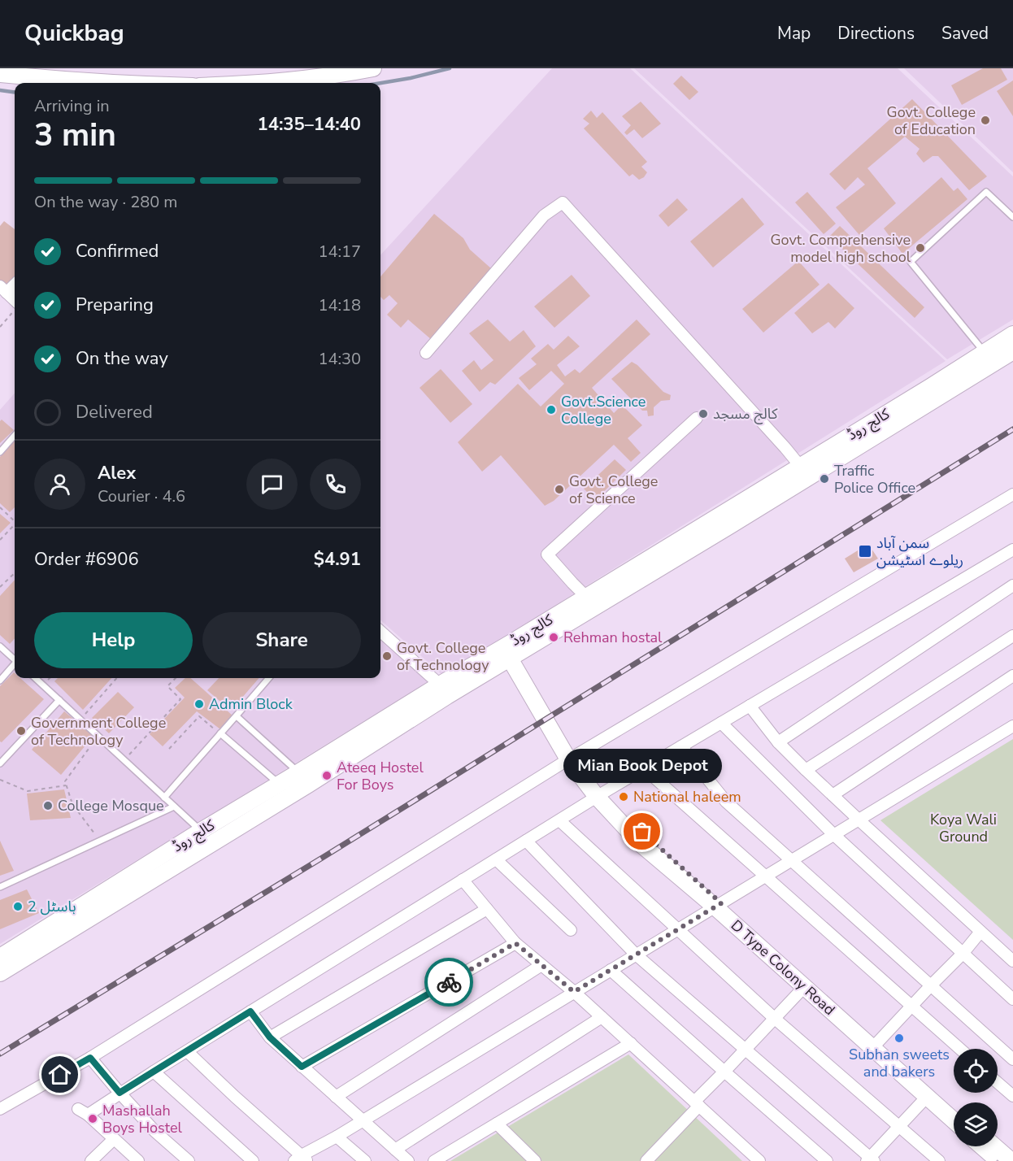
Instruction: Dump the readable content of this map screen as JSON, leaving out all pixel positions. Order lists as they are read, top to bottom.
{
  "streets": {
    "main road": ["کالج روڈ", "D Type Colony Road"]
  },
  "crossings": [
    ["کالج روڈ", "D Type Colony Road"]
  ],
  "parks": ["Koya Wali Ground"],
  "places": {
    "other": [
      "Govt. College of Education",
      "Govt. Comprehensive model high school",
      "Govt.Science College",
      "کالج مسجد",
      "Traffic Police Office",
      "Govt. College of Science",
      "Rehman hostal",
      "Govt. College of Technology",
      "Admin Block",
      "Government College of Technology",
      "Ateeq Hostel For Boys",
      "National haleem",
      "College Mosque",
      "Mian Book Depot",
      "ہاسٹل 2",
      "Subhan sweets and bakers",
      "Mashallah Boys Hostel"
    ],
    "transit": ["سمن آباد ریلوے اسٹیشن"]
  },
  "page": {
    "header": "Quickbag",
    "nav": ["Map", "Directions", "Saved"],
    "heading": ["3 min", "Arriving in", "14:35–14:40"],
    "panel": [
      "Alex",
      "Courier · 4.6",
      "Order #6906",
      "$4.91"
    ],
    "bar": "On the way · 280 m",
    "list": [
      ["Confirmed", "14:17"],
      ["Preparing", "14:18"],
      ["On the way", "14:30"],
      "Delivered"
    ],
    "buttons": ["Help", "Share"],
    "bubble": "Mian Book Depot"
  }
}
